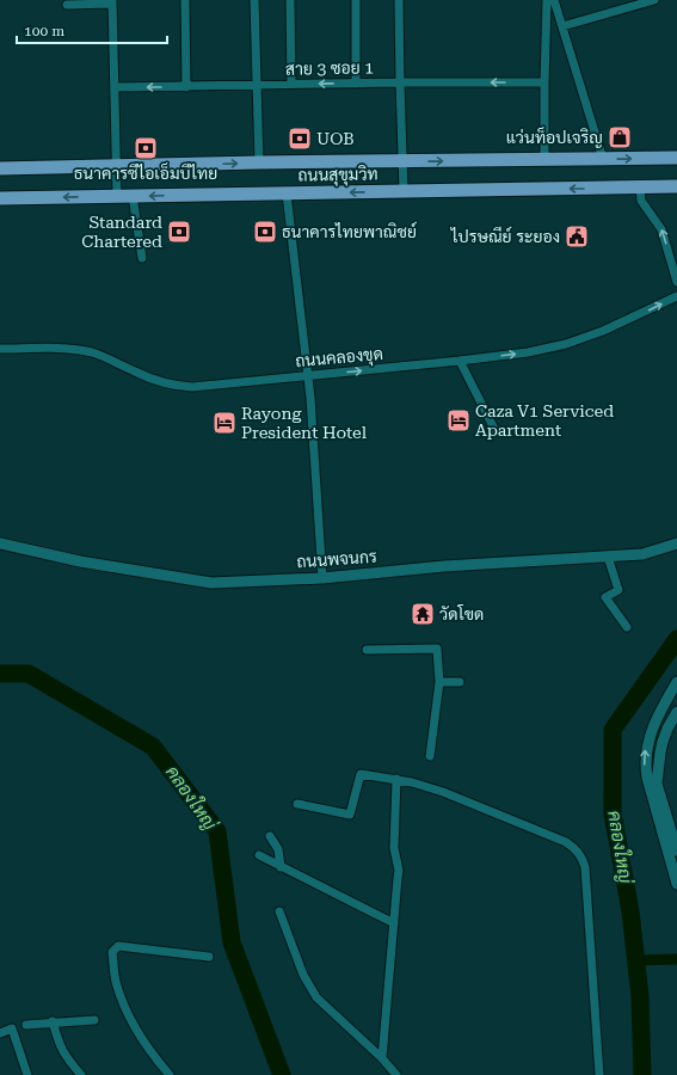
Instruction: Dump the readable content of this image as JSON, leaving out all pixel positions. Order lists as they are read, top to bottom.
{
  "streets": {
    "main road": ["ถนนสุขุมวิท"],
    "street": ["สาย 3 ซอย 1", "ถนนคลองขุด", "ถนนพจนกร"]
  },
  "one_way": ["สาย 3 ซอย 1", "ถนนคลองขุด"],
  "water": ["คลองใหญ่"],
  "places": {
    "shop": ["แว่นท็อปเจริญ"],
    "bank": [
      "UOB",
      "ธนาคารซีไอเอ็มบีไทย",
      "Standard Chartered",
      "ธนาคารไทยพาณิชย์"
    ],
    "public building": ["ไปรษณีย์ ระยอง"],
    "hotel": ["Caza V1 Serviced Apartment", "Rayong President Hotel"],
    "temple": ["วัดโขด"]
  },
  "scale_bar": "100 m"
}
